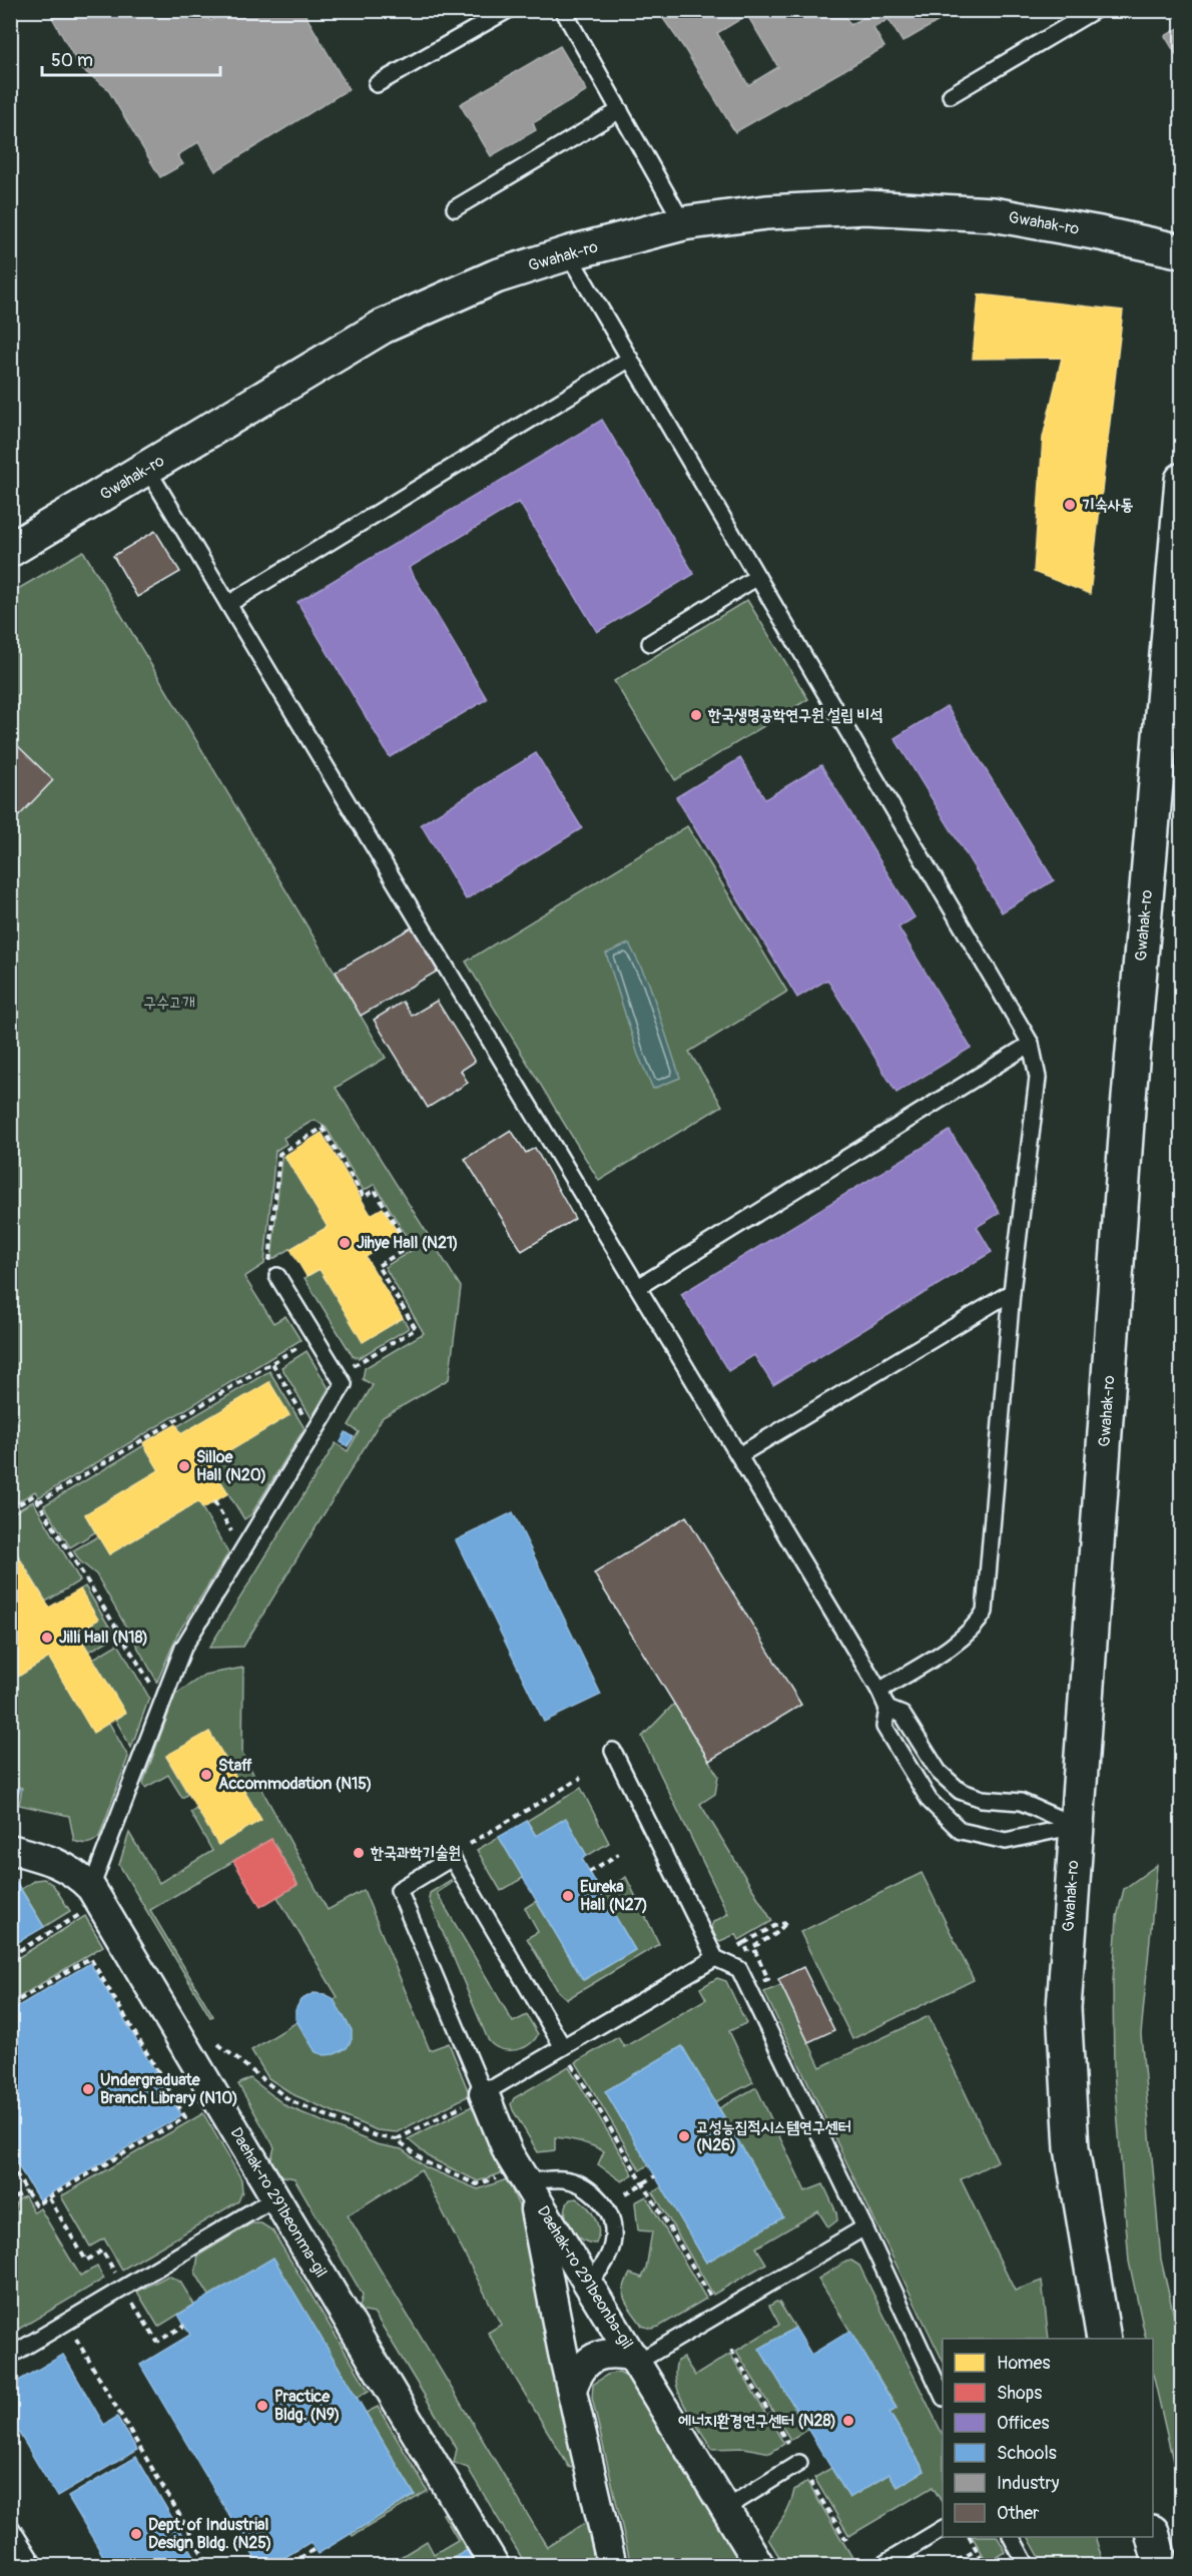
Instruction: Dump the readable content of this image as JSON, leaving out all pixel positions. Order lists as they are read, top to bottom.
{
  "streets": {
    "main road": ["Gwahak-ro"],
    "street": ["Daehak-ro 291beonma-gil", "Daehak-ro 291beonba-gil"]
  },
  "parks": ["구수고개"],
  "places": [
    "기숙사동",
    "한국생명공학연구원 설립 비석",
    "Jihye Hall (N21)",
    "Silloe Hall (N20)",
    "Jilli Hall (N18)",
    "Staff Accommodation (N15)",
    "한국과학기술원",
    "Eureka Hall (N27)",
    "Undergraduate Branch Library (N10)",
    "고성능집적시스템연구센터 (N26)",
    "Practice Bldg. (N9)",
    "에너지환경연구센터 (N28)",
    "Dept. of Industrial Design Bldg. (N25)"
  ],
  "legend": [
    "Homes",
    "Shops",
    "Offices",
    "Schools",
    "Industry",
    "Other"
  ],
  "scale_bar": "50 m"
}
